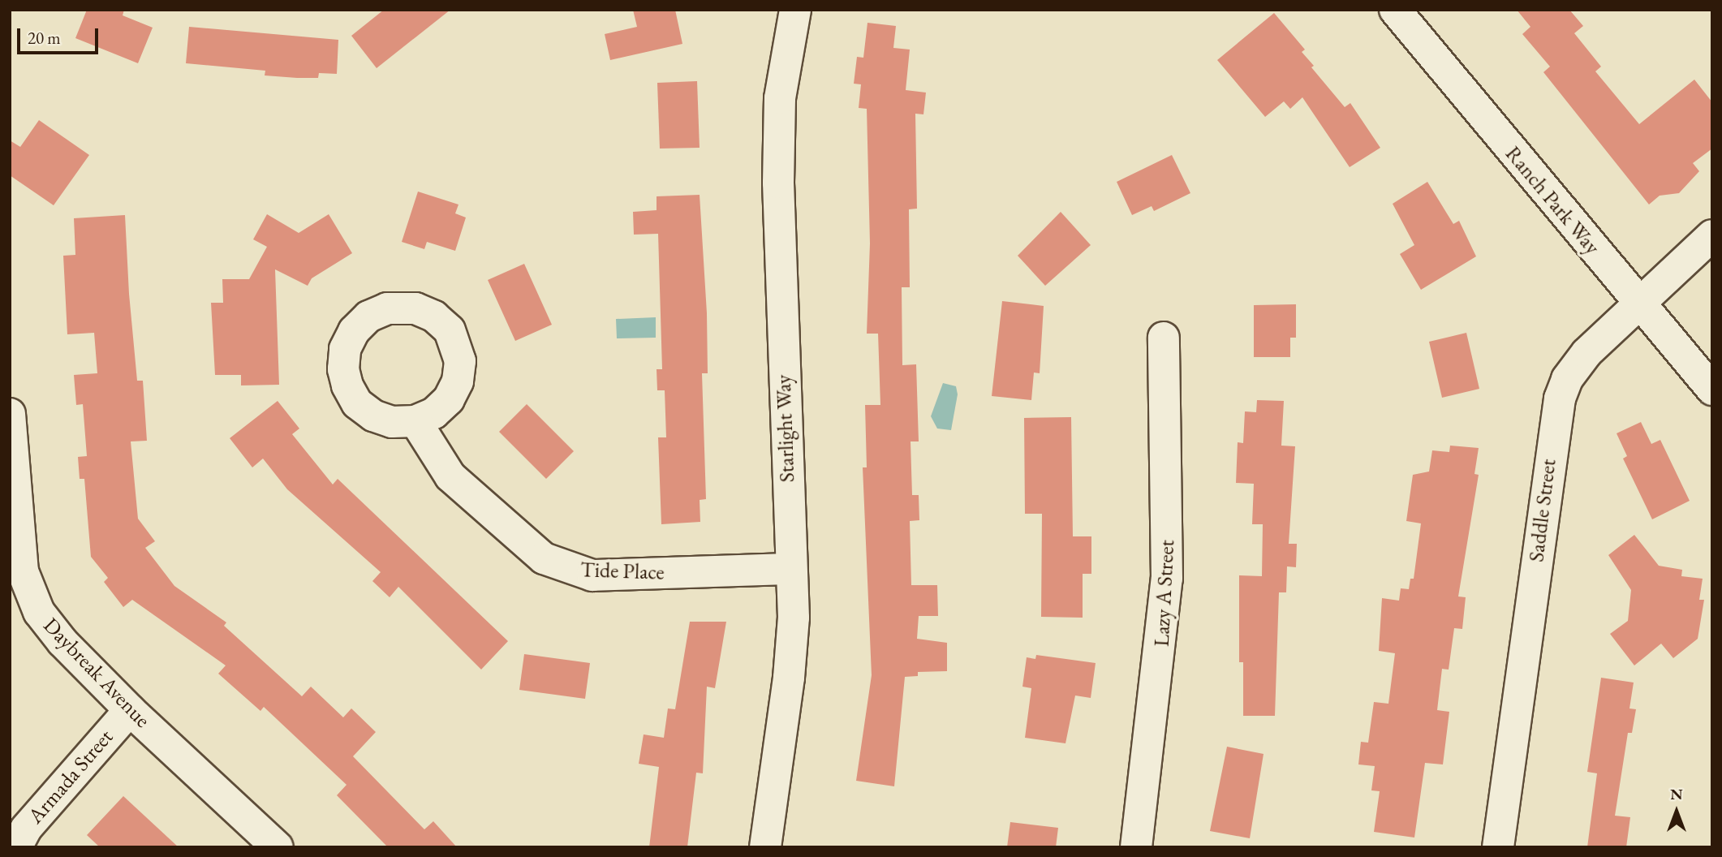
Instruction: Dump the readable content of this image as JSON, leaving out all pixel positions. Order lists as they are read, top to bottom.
{
  "streets": {
    "street": [
      "Ranch Park Way",
      "Starlight Way",
      "Saddle Street",
      "Tide Place",
      "Lazy A Street",
      "Daybreak Avenue",
      "Armada Street"
    ]
  },
  "crossings": [
    ["Ranch Park Way", "Saddle Street"],
    ["Starlight Way", "Tide Place"],
    ["Daybreak Avenue", "Armada Street"]
  ],
  "scale_bar": "20 m",
  "north": "top"
}
